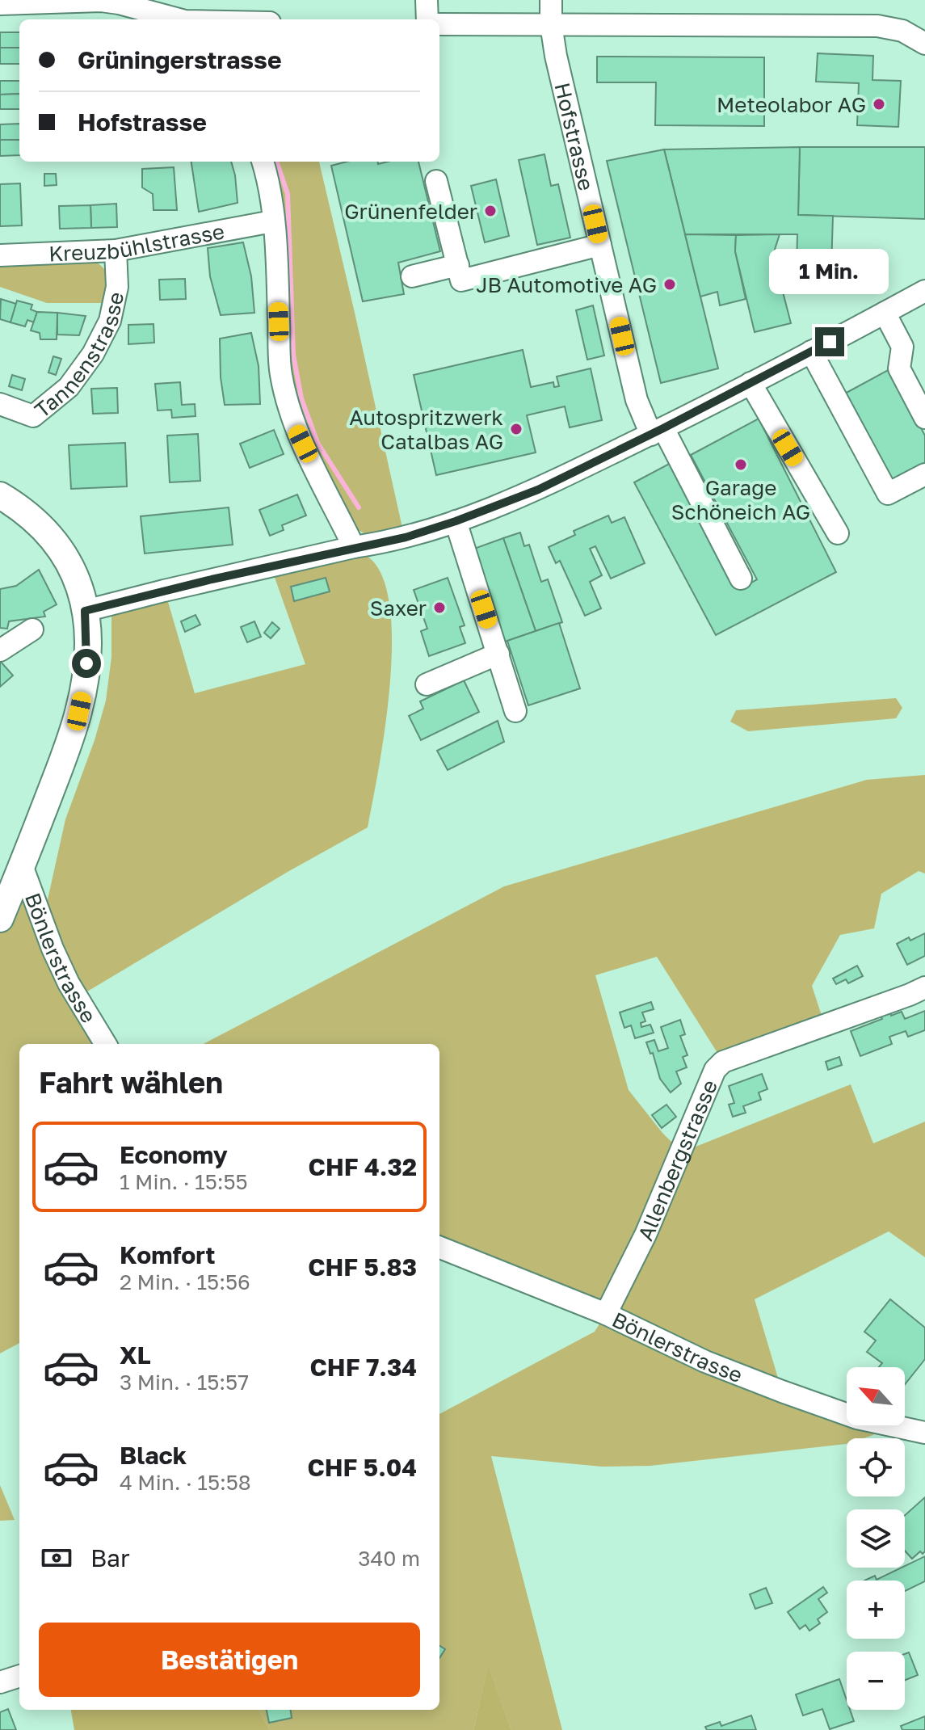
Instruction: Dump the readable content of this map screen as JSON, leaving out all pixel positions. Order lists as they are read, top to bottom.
{
  "streets": {
    "street": [
      "Hofstrasse",
      "Kreuzbühlstrasse",
      "Tannenstrasse",
      "Bönlerstrasse",
      "Allenbergstrasse"
    ]
  },
  "crossings": [
    ["Kreuzbühlstrasse", "Tannenstrasse"],
    ["Bönlerstrasse", "Allenbergstrasse"]
  ],
  "places": [
    "Meteolabor AG",
    "Grünenfelder",
    "JB Automotive AG",
    "Autospritzwerk Catalbas AG",
    "Garage Schöneich AG",
    "Saxer"
  ],
  "north": "top left",
  "page": {
    "banner": ["Grüningerstrasse", "Hofstrasse"],
    "bubble": "1 Min.",
    "heading": "Fahrt wählen",
    "list": [
      {
        "name": "Economy",
        "note": "1 Min. · 15:55",
        "value": "CHF 4.32"
      },
      {
        "name": "Komfort",
        "note": "2 Min. · 15:56",
        "value": "CHF 5.83"
      },
      {
        "name": "XL",
        "note": "3 Min. · 15:57",
        "value": "CHF 7.34"
      },
      {
        "name": "Black",
        "note": "4 Min. · 15:58",
        "value": "CHF 5.04"
      }
    ],
    "map_buttons": ["+", "−"],
    "pay": ["Bar", "340 m"],
    "buttons": "Bestätigen"
  }
}
